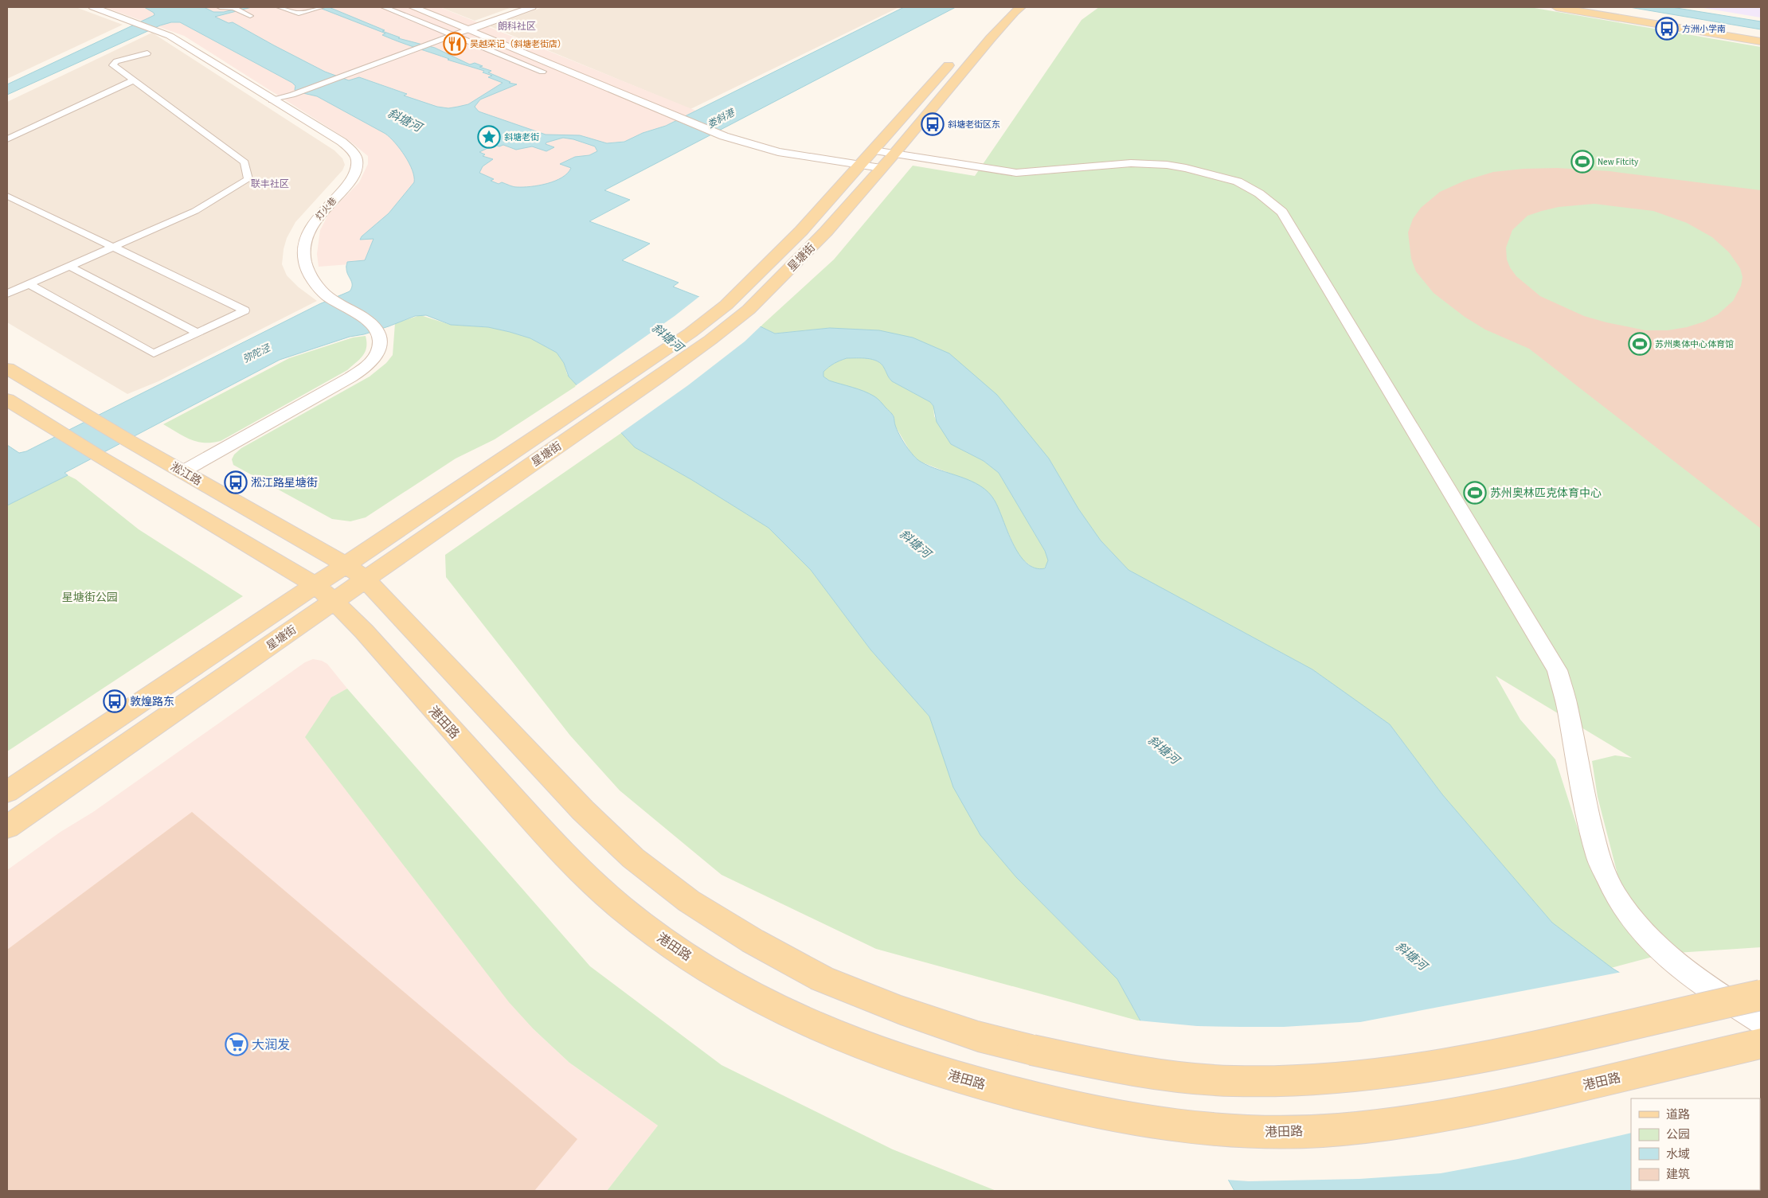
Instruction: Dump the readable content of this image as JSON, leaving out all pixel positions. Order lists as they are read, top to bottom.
{
  "streets": {
    "main road": ["星塘街", "淞江路", "港田路"],
    "street": ["灯火巷"]
  },
  "crossings": [
    ["灯火巷", "淞江路"],
    ["星塘街", "淞江路"],
    ["星塘街", "港田路"]
  ],
  "districts": ["朗科社区", "联丰社区"],
  "water": ["娄斜港", "斜塘河", "弥陀泾"],
  "parks": ["星塘街公园"],
  "places": {
    "bus stop": [
      "方洲小学南",
      "斜塘老街区东",
      "淞江路星塘街",
      "敦煌路东"
    ],
    "restaurant": ["吴越荣记（斜塘老街店）"],
    "place": ["斜塘老街"],
    "sports": ["New Fitcity", "苏州奥体中心体育馆", "苏州奥林匹克体育中心"],
    "supermarket": ["大润发"]
  },
  "legend": [
    "道路",
    "公园",
    "水域",
    "建筑"
  ]
}
